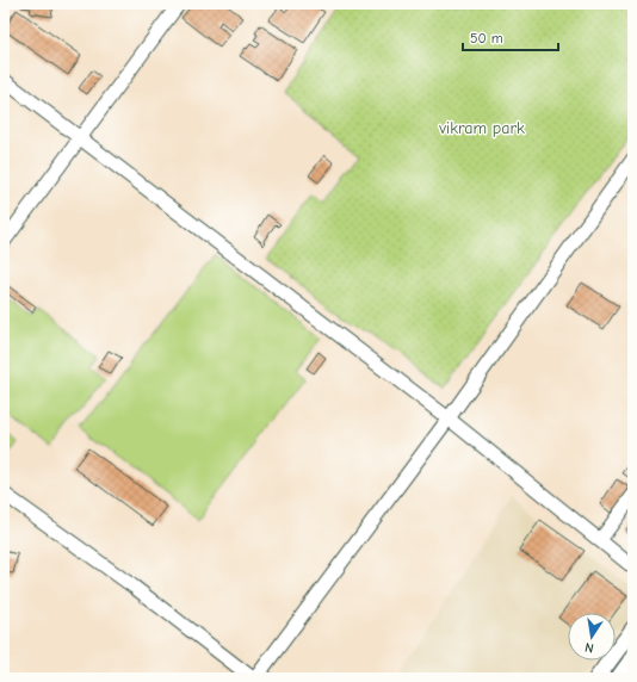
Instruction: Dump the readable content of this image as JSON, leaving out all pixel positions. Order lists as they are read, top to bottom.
{
  "parks": ["vikram park"],
  "scale_bar": "50 m",
  "north": "bottom"
}
